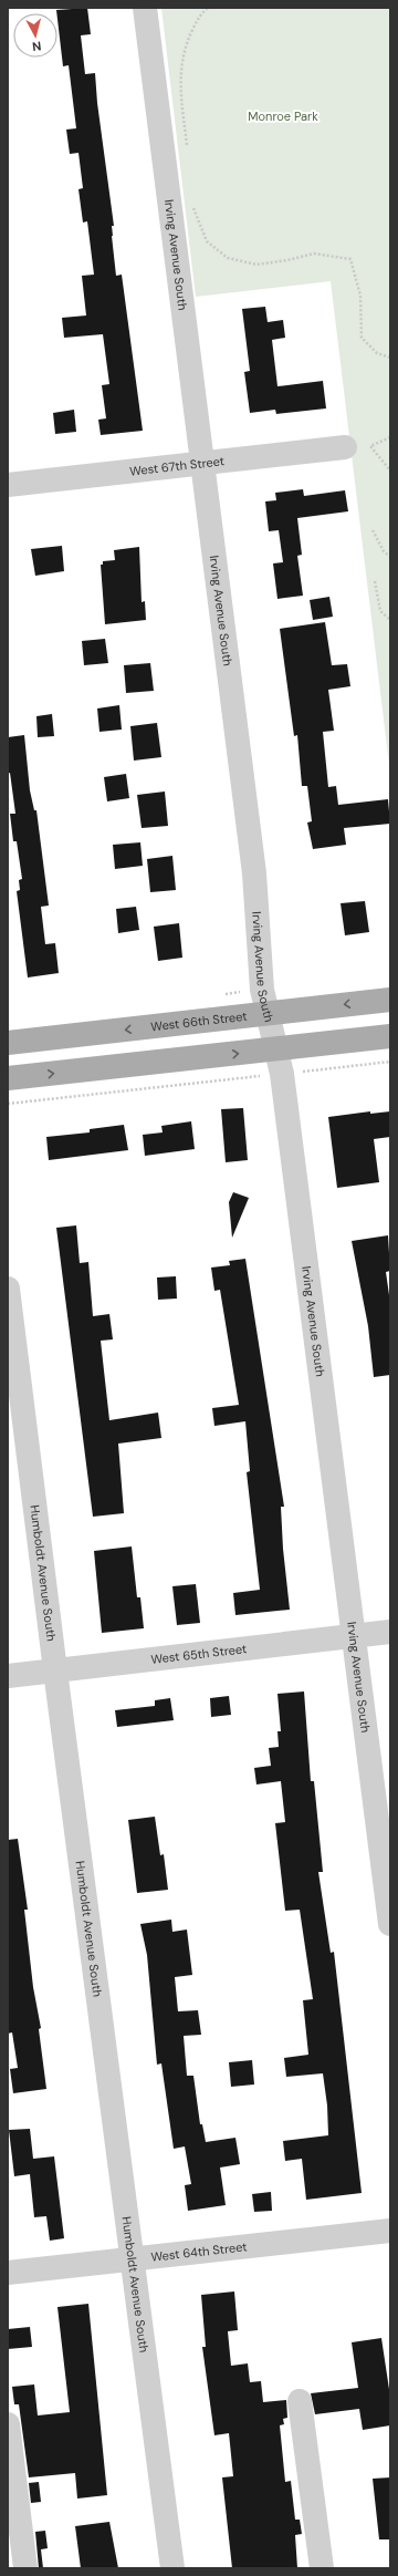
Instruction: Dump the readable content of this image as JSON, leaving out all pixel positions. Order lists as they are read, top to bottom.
{
  "streets": {
    "main road": ["West 66th Street"],
    "street": [
      "Irving Avenue South",
      "West 67th Street",
      "Humboldt Avenue South",
      "West 65th Street",
      "West 64th Street"
    ]
  },
  "crossings": [
    ["Irving Avenue South", "West 67th Street"],
    ["Irving Avenue South", "West 66th Street"],
    ["Irving Avenue South", "West 65th Street"],
    ["Humboldt Avenue South", "West 65th Street"],
    ["Humboldt Avenue South", "West 64th Street"]
  ],
  "parks": ["Monroe Park"],
  "north": "bottom"
}
